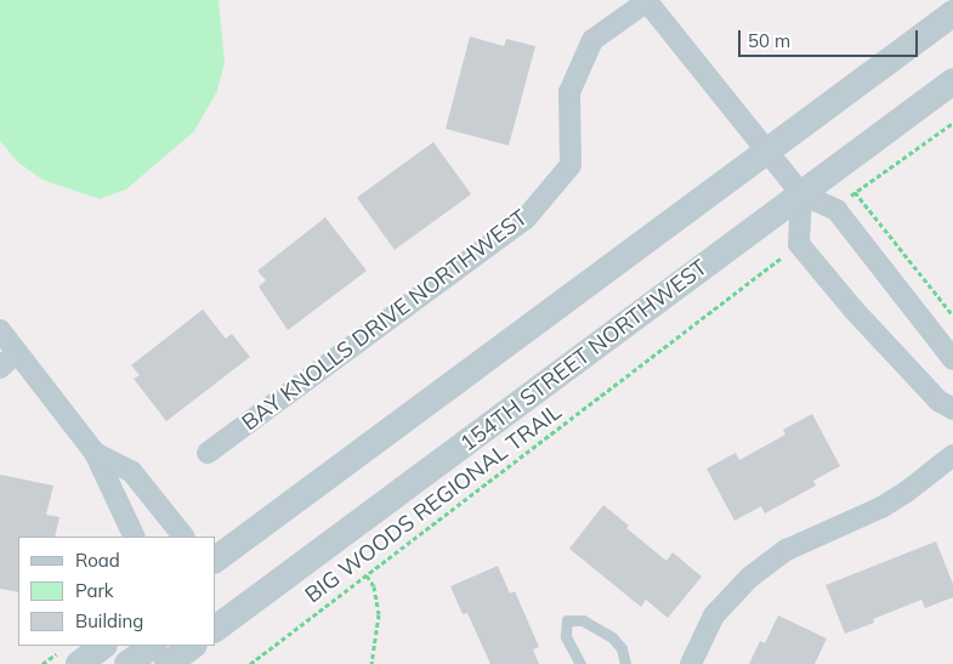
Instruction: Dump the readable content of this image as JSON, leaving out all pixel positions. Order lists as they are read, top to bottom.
{
  "streets": {
    "street": ["BAY KNOLLS DRIVE NORTHWEST", "154TH STREET NORTHWEST"],
    "path": ["BIG WOODS REGIONAL TRAIL"]
  },
  "legend": ["Road", "Park", "Building"],
  "scale_bar": "50 m"
}
